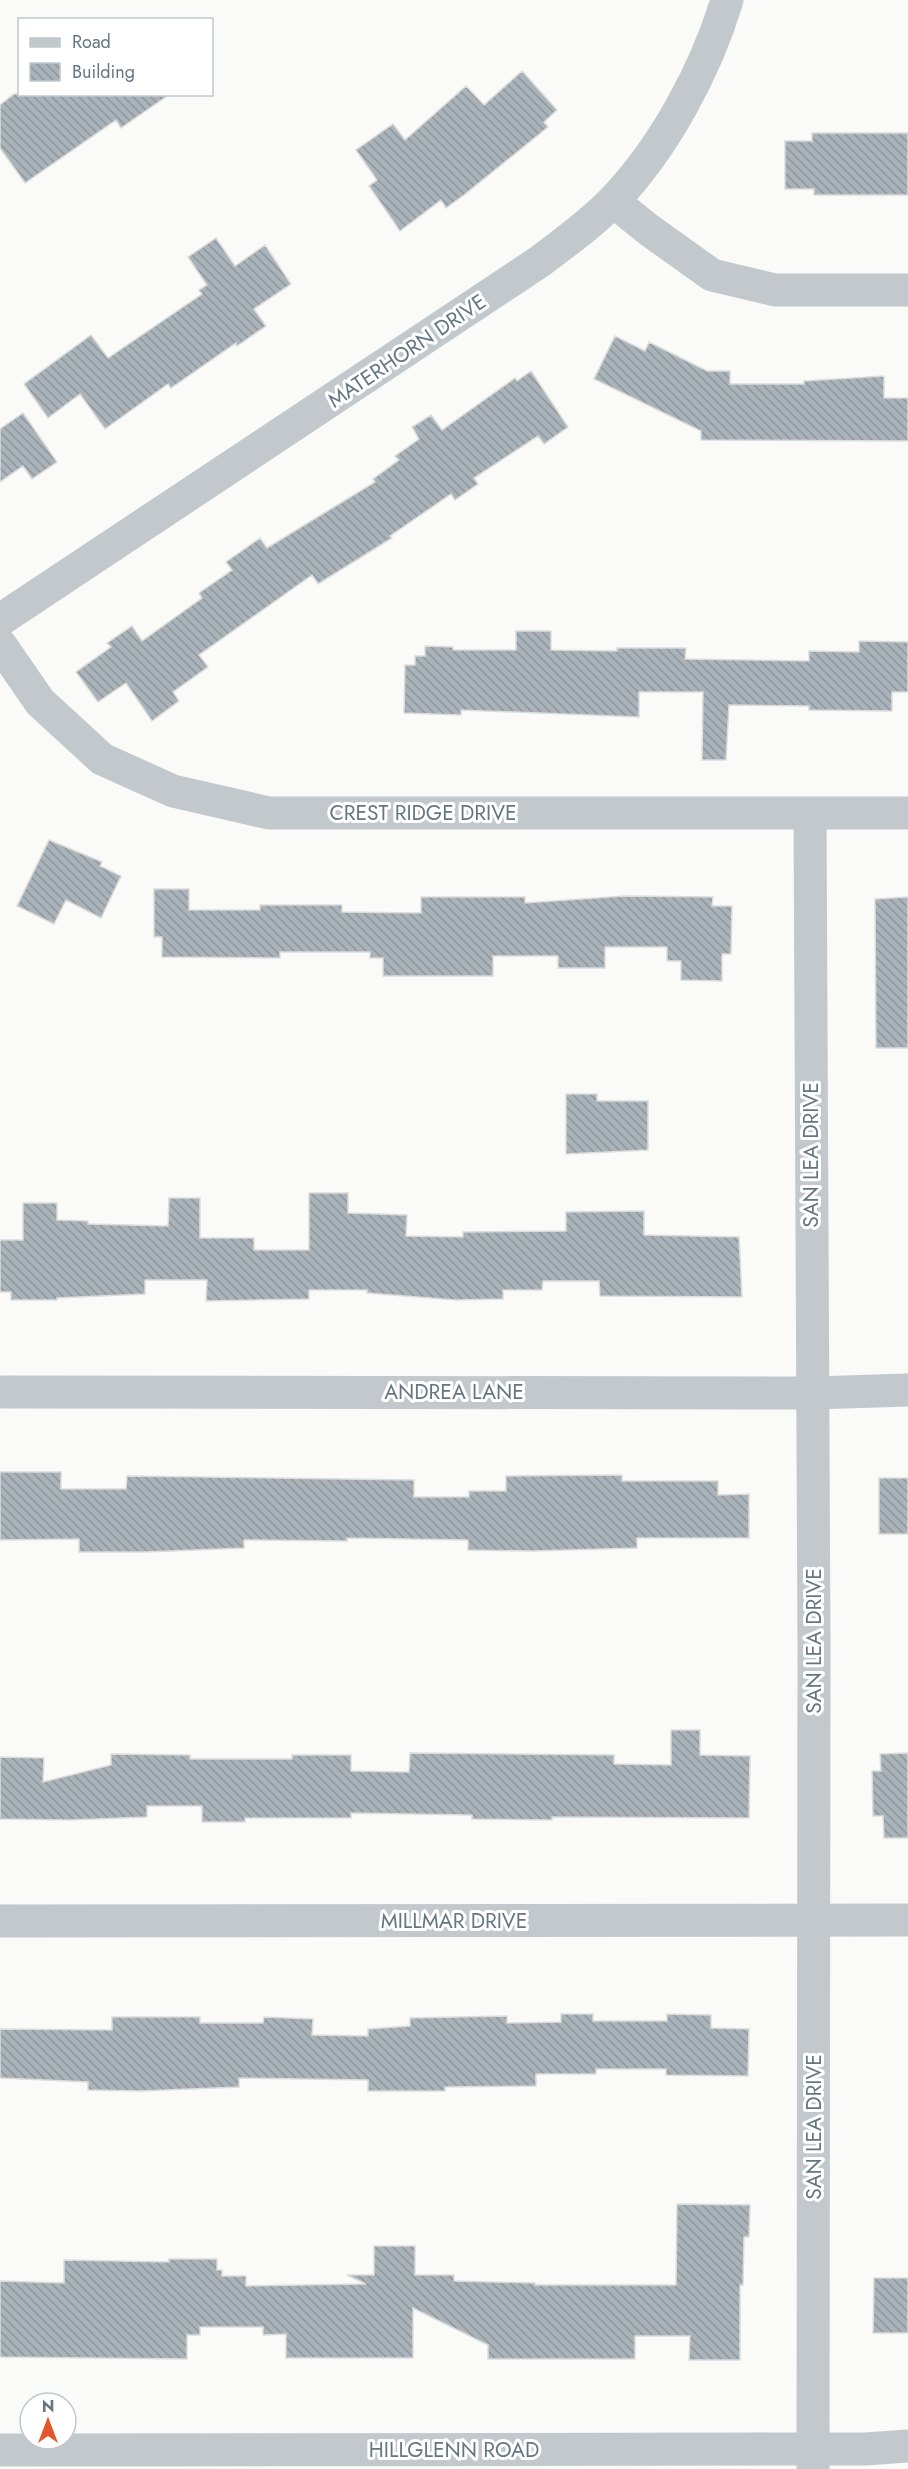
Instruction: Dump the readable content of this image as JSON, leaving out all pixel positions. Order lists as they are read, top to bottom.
{
  "streets": {
    "street": [
      "MATERHORN DRIVE",
      "CREST RIDGE DRIVE",
      "SAN LEA DRIVE",
      "ANDREA LANE",
      "MILLMAR DRIVE",
      "HILLGLENN ROAD"
    ]
  },
  "crossings": [
    ["CREST RIDGE DRIVE", "SAN LEA DRIVE"],
    ["SAN LEA DRIVE", "ANDREA LANE"],
    ["SAN LEA DRIVE", "MILLMAR DRIVE"],
    ["SAN LEA DRIVE", "HILLGLENN ROAD"]
  ],
  "legend": ["Road", "Building"],
  "north": "top"
}
